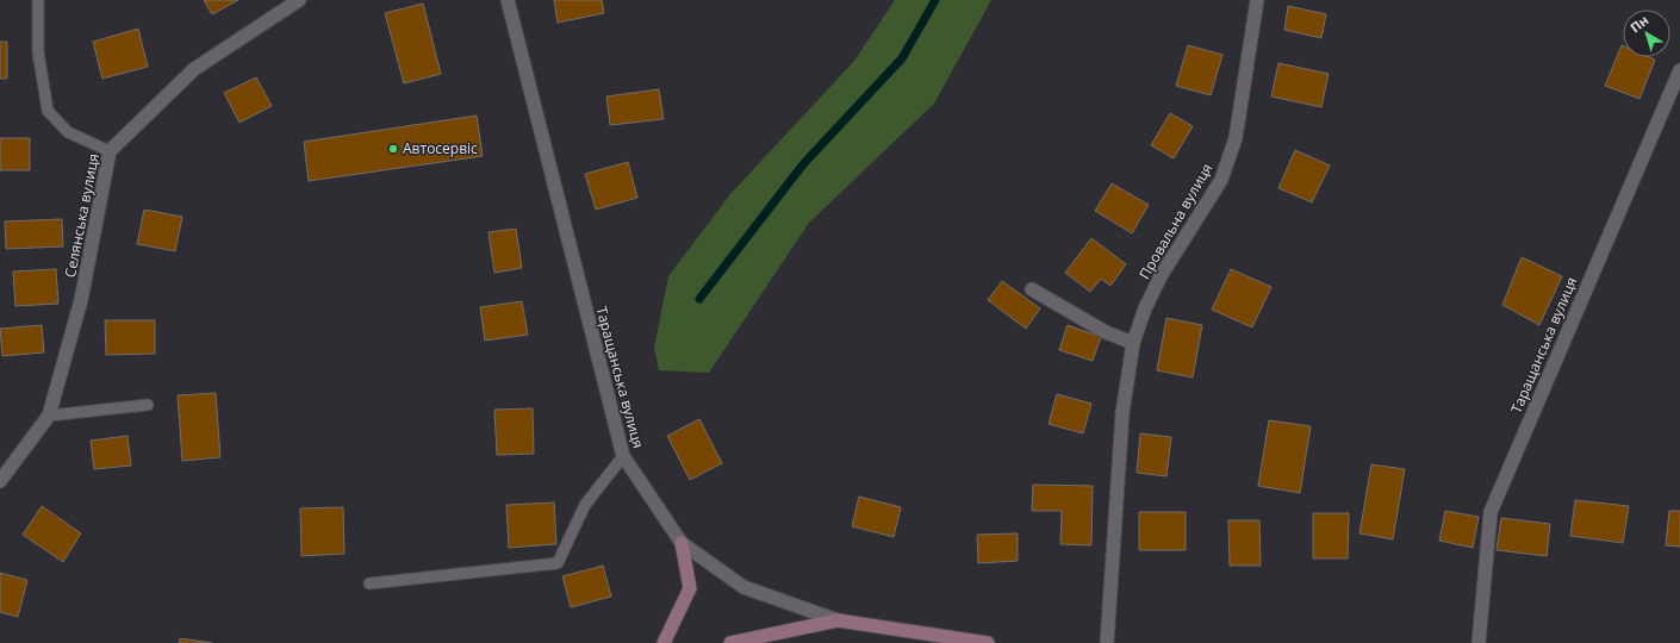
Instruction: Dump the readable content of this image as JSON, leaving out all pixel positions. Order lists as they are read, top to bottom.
{
  "streets": {
    "main road": ["Таращанська вулиця"],
    "street": ["Селянська вулиця", "Провальна вулиця"]
  },
  "places": ["Автосервіс"],
  "north": "top left"
}
